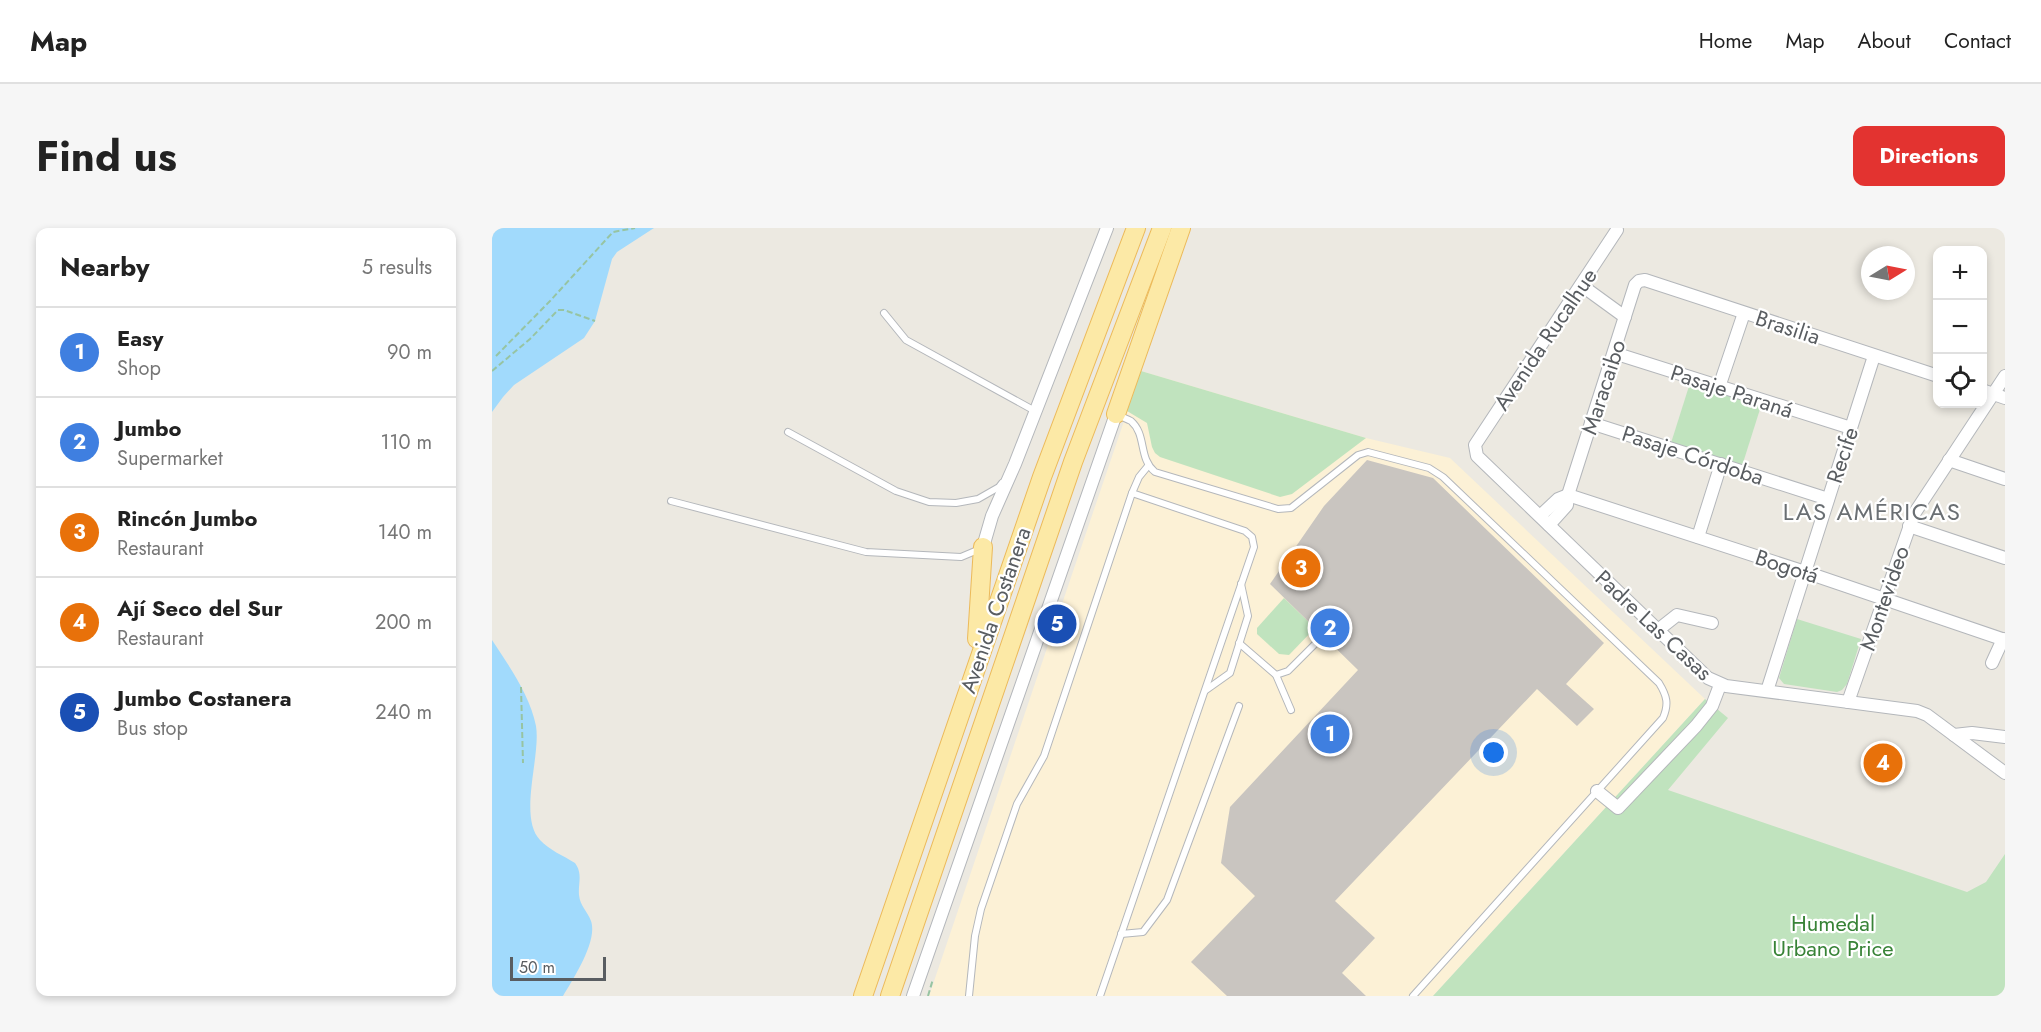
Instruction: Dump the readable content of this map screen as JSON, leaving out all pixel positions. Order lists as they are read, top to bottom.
{
  "streets": {
    "main road": ["Avenida Costanera"],
    "street": [
      "Brasilia",
      "Avenida Rucalhue",
      "Maracaibo",
      "Pasaje Paraná",
      "Pasaje Córdoba",
      "Recife",
      "Bogotá",
      "Montevideo",
      "Padre Las Casas"
    ]
  },
  "crossings": [
    ["Brasilia", "Maracaibo"],
    ["Brasilia", "Recife"],
    ["Avenida Rucalhue", "Padre Las Casas"],
    ["Maracaibo", "Pasaje Paraná"],
    ["Maracaibo", "Pasaje Córdoba"],
    ["Maracaibo", "Bogotá"],
    ["Pasaje Paraná", "Recife"],
    ["Pasaje Córdoba", "Recife"],
    ["Recife", "Bogotá"],
    ["Recife", "Padre Las Casas"],
    ["Bogotá", "Montevideo"],
    ["Montevideo", "Padre Las Casas"]
  ],
  "districts": ["LAS AMÉRICAS"],
  "parks": ["Humedal Urbano Price"],
  "scale_bar": "50 m",
  "north": "right",
  "page": {
    "header": "Map",
    "nav": [
      "Home",
      "Map",
      "About",
      "Contact"
    ],
    "title": "Find us",
    "buttons": "Directions",
    "heading": ["Nearby", "5 results"],
    "map_buttons": ["+", "−"],
    "list": [
      {
        "mark": "1",
        "name": "Easy",
        "note": "Shop",
        "value": "90 m"
      },
      {
        "mark": "2",
        "name": "Jumbo",
        "note": "Supermarket",
        "value": "110 m"
      },
      {
        "mark": "3",
        "name": "Rincón Jumbo",
        "note": "Restaurant",
        "value": "140 m"
      },
      {
        "mark": "4",
        "name": "Ají Seco del Sur",
        "note": "Restaurant",
        "value": "200 m"
      },
      {
        "mark": "5",
        "name": "Jumbo Costanera",
        "note": "Bus stop",
        "value": "240 m"
      }
    ],
    "pins": [
      "3",
      "5",
      "2",
      "1",
      "4"
    ],
    "scale": "50 m"
  }
}
